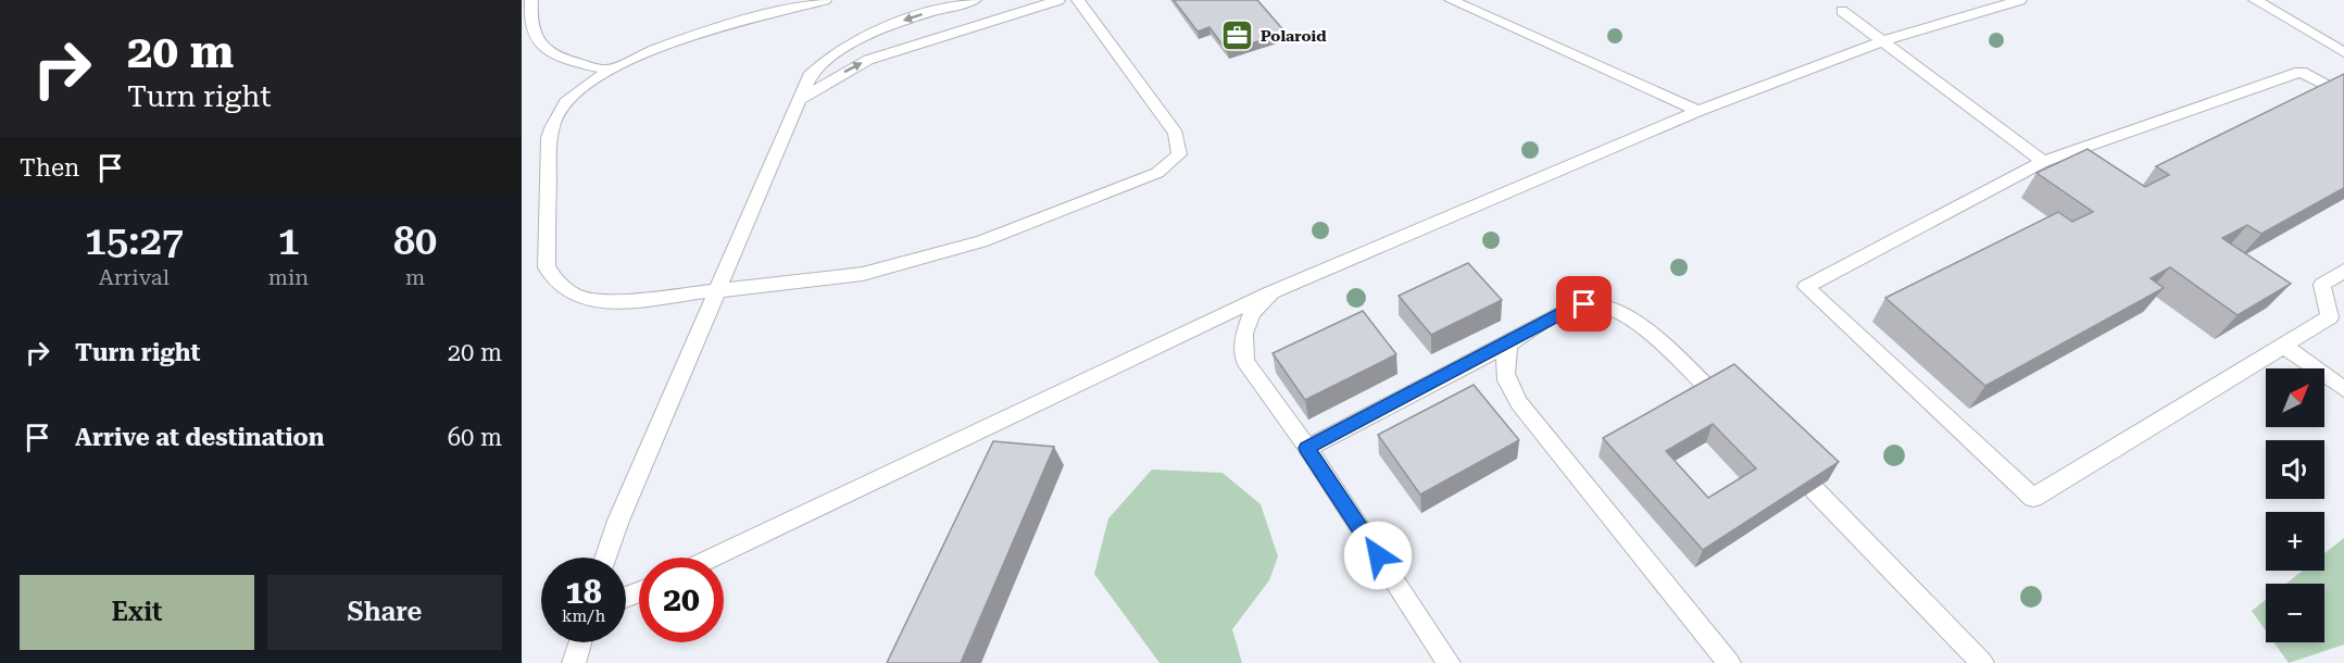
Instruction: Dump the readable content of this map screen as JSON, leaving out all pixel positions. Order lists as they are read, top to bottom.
{
  "places": {
    "office": ["Polaroid"]
  },
  "north": "top right",
  "page": {
    "turn": ["20 m", "Turn right"],
    "then": "Then",
    "eta": [
      "15:27",
      "Arrival",
      "1",
      "min",
      "80",
      "m"
    ],
    "list": [
      {
        "name": "Turn right",
        "value": "20 m"
      },
      {
        "name": "Arrive at destination",
        "value": "60 m"
      }
    ],
    "map_buttons": ["+", "−"],
    "speed": "18 km/h",
    "limit": "20",
    "buttons": ["Exit", "Share"]
  }
}
